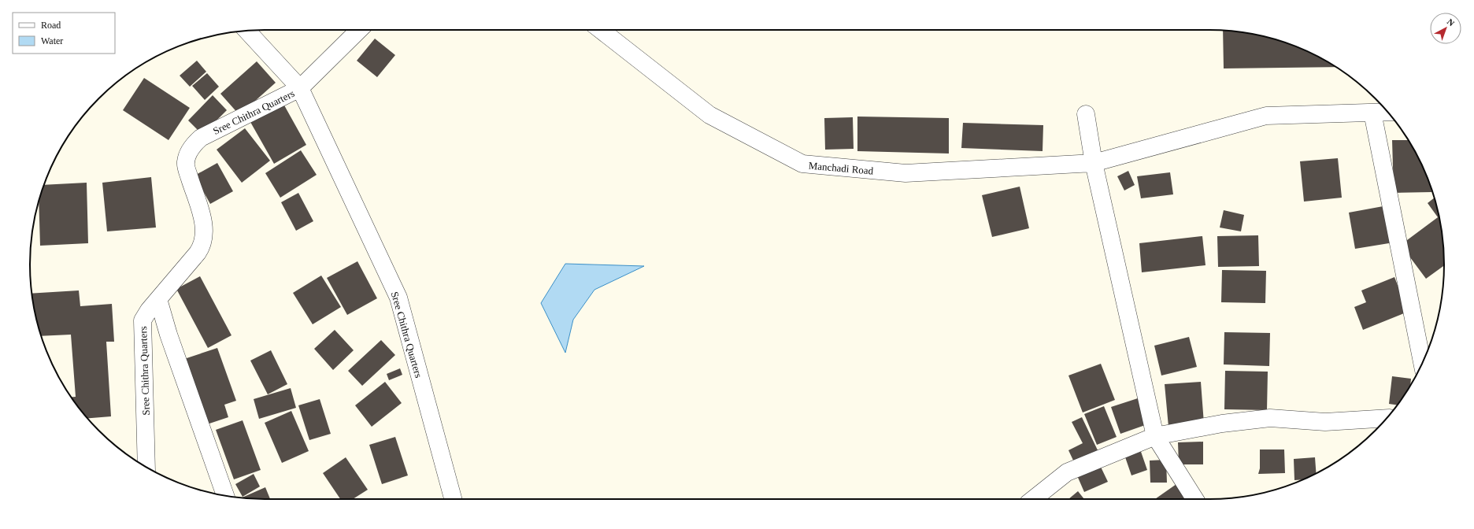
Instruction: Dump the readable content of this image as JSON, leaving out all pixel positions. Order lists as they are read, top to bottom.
{
  "streets": {
    "street": ["Sree Chithra Quarters", "Manchadi Road"]
  },
  "legend": ["Road", "Water"],
  "north": "top right"
}
